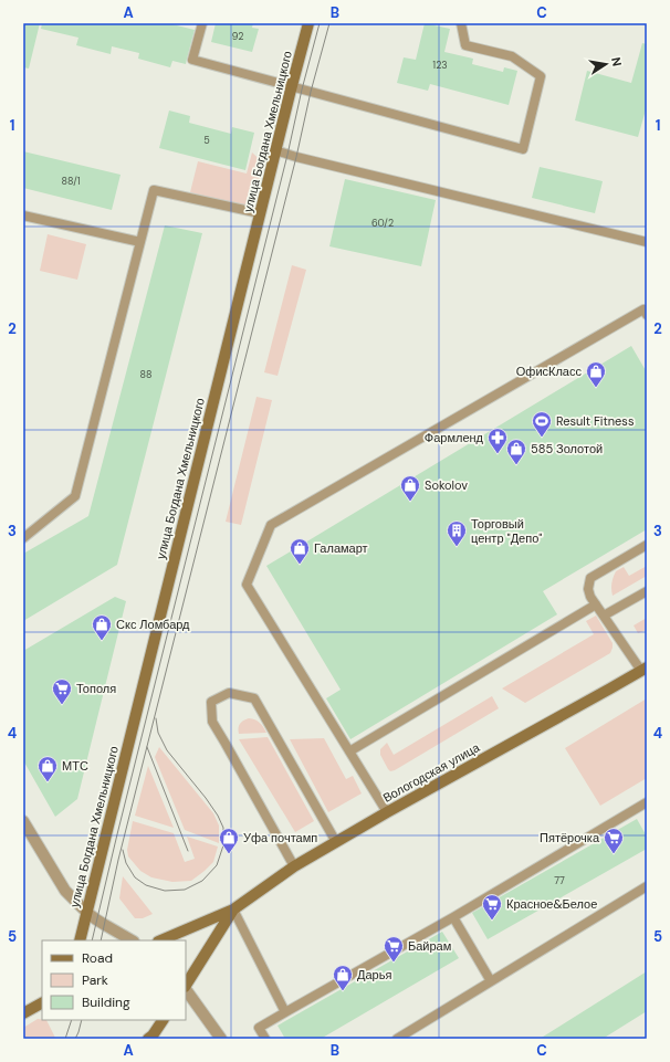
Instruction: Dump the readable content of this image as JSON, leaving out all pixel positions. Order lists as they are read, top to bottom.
{
  "streets": {
    "main road": ["улица Богдана Хмельницкого", "Вологодская улица"]
  },
  "places": {
    "shop": [
      "ОфисКласс",
      "585 Золотой",
      "Sokolov",
      "Галамарт",
      "Скс Ломбард",
      "МТС",
      "Уфа почтамп",
      "Дарья"
    ],
    "sports": ["Result Fitness"],
    "pharmacy": ["Фармленд"],
    "building": ["Торговый центр \"Депо\""],
    "supermarket": [
      "Тополя",
      "Пятёрочка",
      "Красное&Белое",
      "Байрам"
    ]
  },
  "house_numbers": [
    "92",
    "123",
    "5",
    "88/1",
    "60/2",
    "88",
    "77"
  ],
  "legend": ["Road", "Park", "Building"],
  "north": "right",
  "grid": {
    "columns": ["A", "B", "C"],
    "rows": [
      "1",
      "2",
      "3",
      "4",
      "5"
    ]
  }
}
